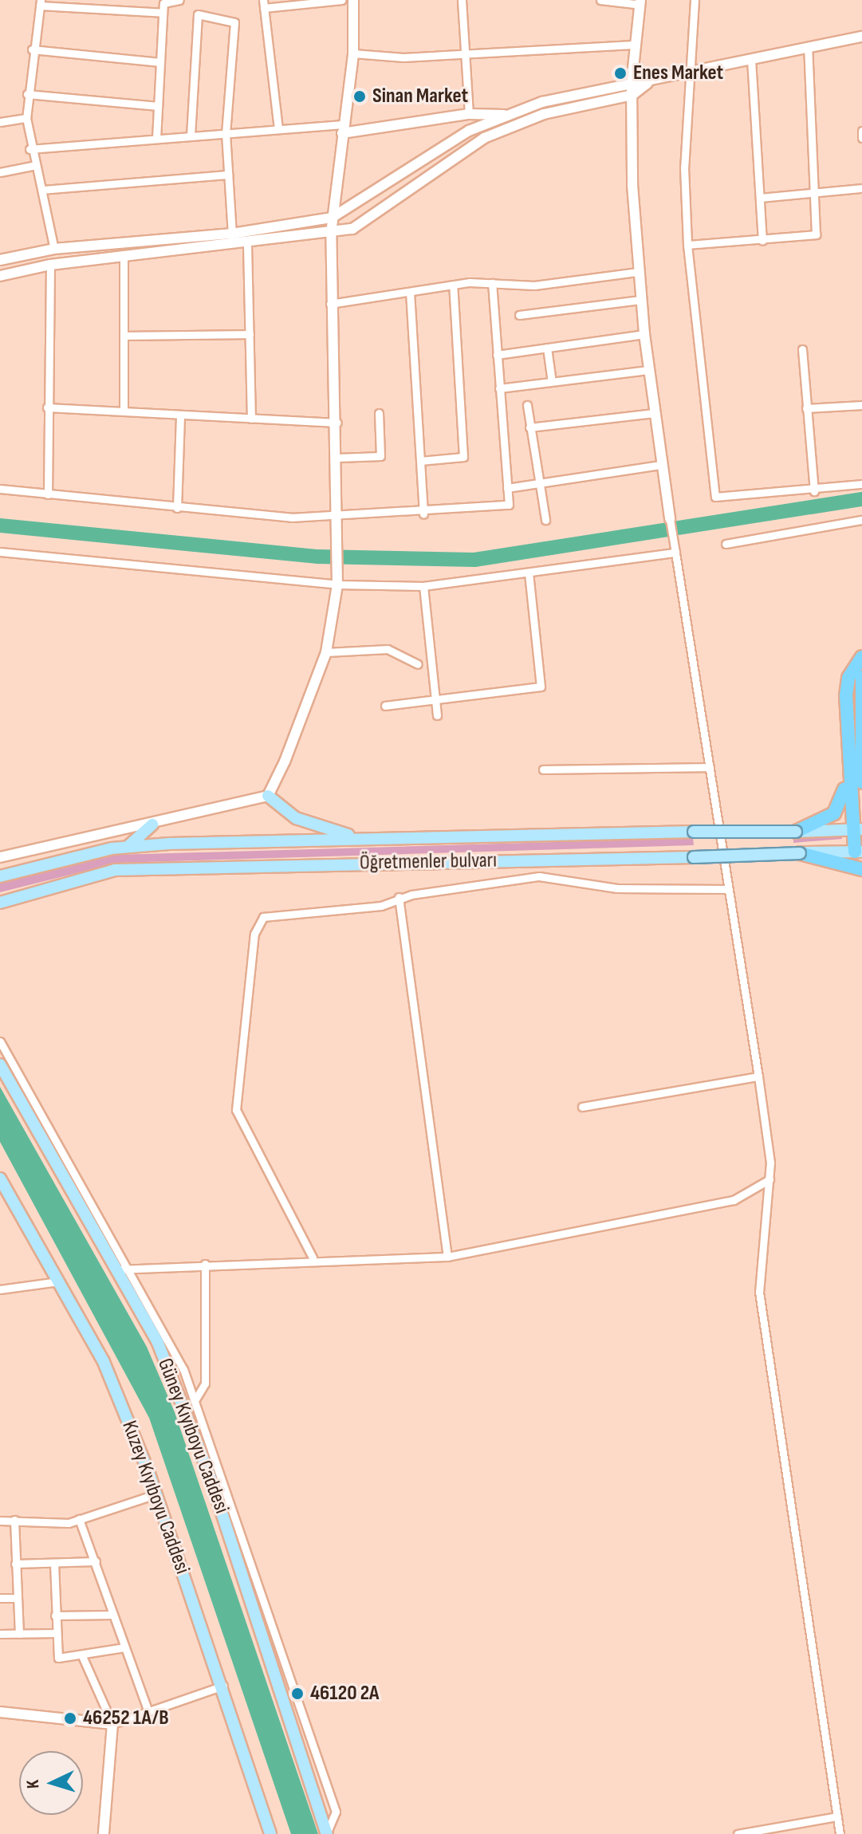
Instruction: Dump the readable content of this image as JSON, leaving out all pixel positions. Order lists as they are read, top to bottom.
{
  "streets": {
    "main road": ["Öğretmenler bulvarı", "Güney Kıyıboyu Caddesi", "Kuzey Kıyıboyu Caddesi"]
  },
  "places": [
    "Enes Market",
    "Sinan Market",
    "46120 2A",
    "46252 1A/B"
  ],
  "north": "left"
}
